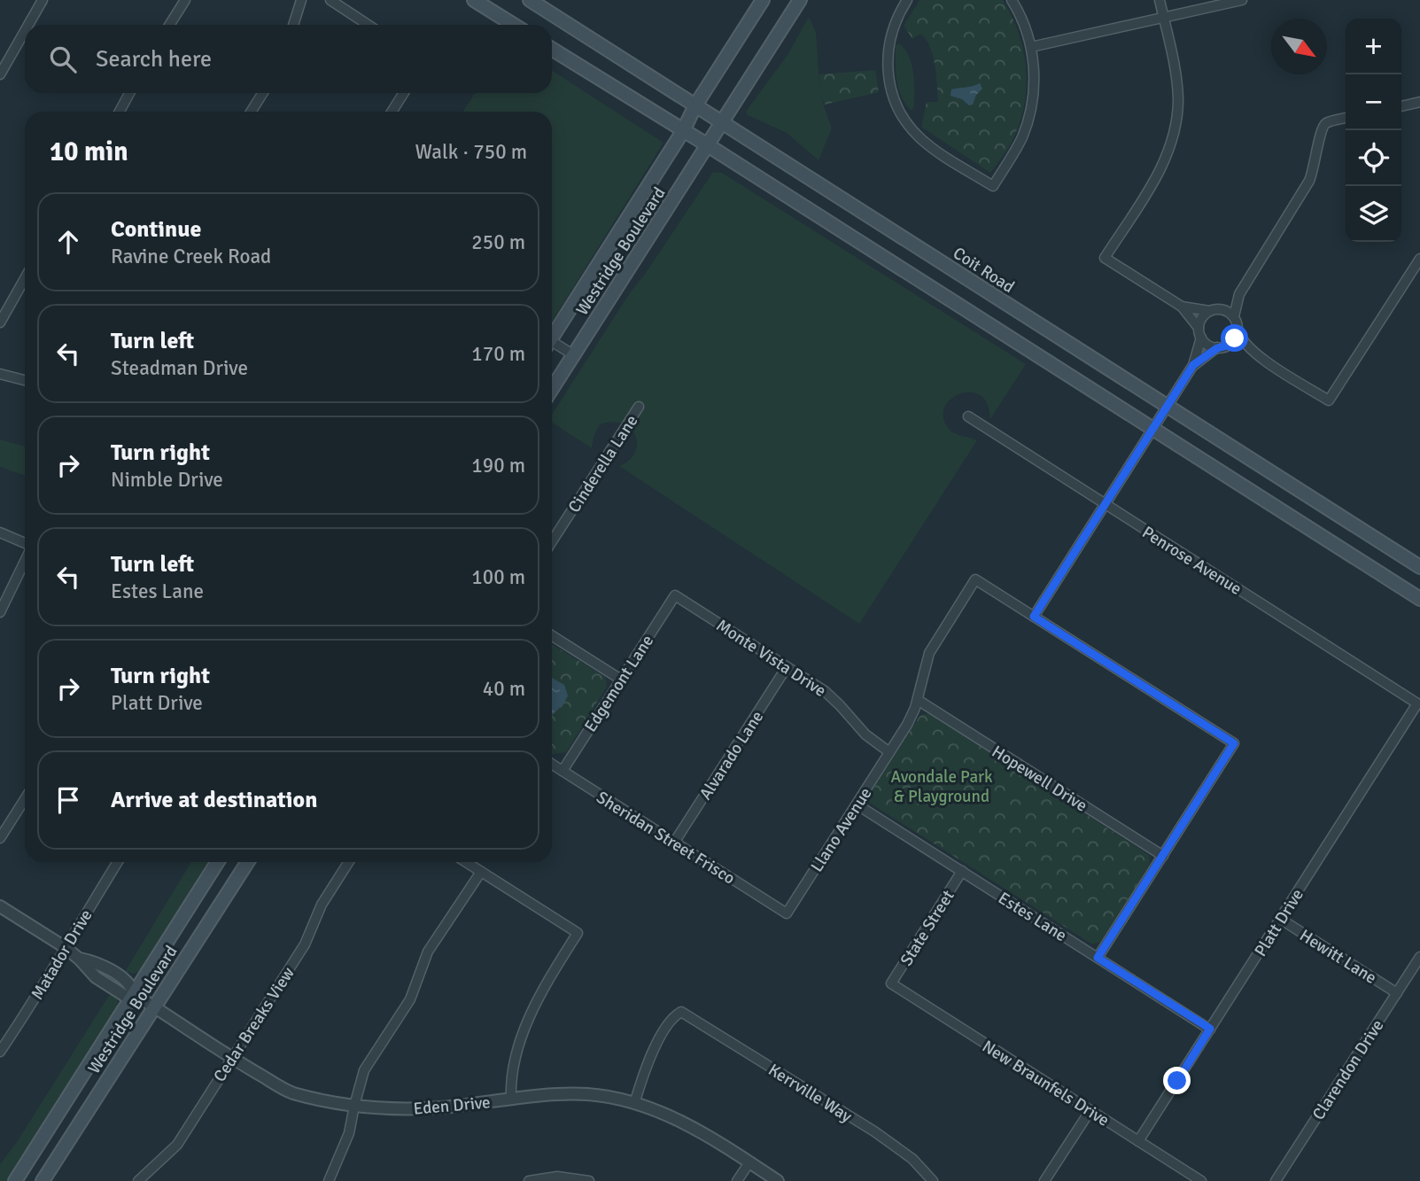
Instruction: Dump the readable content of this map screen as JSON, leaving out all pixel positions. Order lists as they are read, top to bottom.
{
  "streets": {
    "main road": ["Westridge Boulevard", "Coit Road"],
    "street": [
      "Cinderella Lane",
      "Penrose Avenue",
      "Monte Vista Drive",
      "Edgemont Lane",
      "Alvarado Lane",
      "Hopewell Drive",
      "Llano Avenue",
      "Sheridan Street Frisco",
      "Estes Lane",
      "Platt Drive",
      "State Street",
      "Matador Drive",
      "Hewitt Lane",
      "Cedar Breaks View",
      "Clarendon Drive",
      "New Braunfels Drive",
      "Kerrville Way",
      "Eden Drive"
    ]
  },
  "crossings": [
    ["Westridge Boulevard", "Coit Road"],
    ["Westridge Boulevard", "Eden Drive"],
    ["Penrose Avenue", "Platt Drive"],
    ["Monte Vista Drive", "Edgemont Lane"],
    ["Monte Vista Drive", "Alvarado Lane"],
    ["Monte Vista Drive", "Llano Avenue"],
    ["Edgemont Lane", "Sheridan Street Frisco"],
    ["Alvarado Lane", "Sheridan Street Frisco"],
    ["Hopewell Drive", "Llano Avenue"],
    ["Llano Avenue", "Sheridan Street Frisco"],
    ["Llano Avenue", "Estes Lane"],
    ["Estes Lane", "Platt Drive"],
    ["Estes Lane", "State Street"],
    ["Platt Drive", "Hewitt Lane"],
    ["Platt Drive", "New Braunfels Drive"],
    ["State Street", "New Braunfels Drive"],
    ["Matador Drive", "Eden Drive"],
    ["Hewitt Lane", "Clarendon Drive"],
    ["Cedar Breaks View", "Eden Drive"],
    ["Kerrville Way", "Eden Drive"]
  ],
  "parks": ["Avondale Park & Playground"],
  "north": "bottom right",
  "page": {
    "map_buttons": ["+", "−"],
    "search": "Search here",
    "heading": ["10 min", "Walk · 750 m"],
    "list": [
      ["Continue", "Ravine Creek Road", "250 m"],
      ["Turn left", "Steadman Drive", "170 m"],
      ["Turn right", "Nimble Drive", "190 m"],
      ["Turn left", "Estes Lane", "100 m"],
      ["Turn right", "Platt Drive", "40 m"],
      "Arrive at destination"
    ]
  }
}
